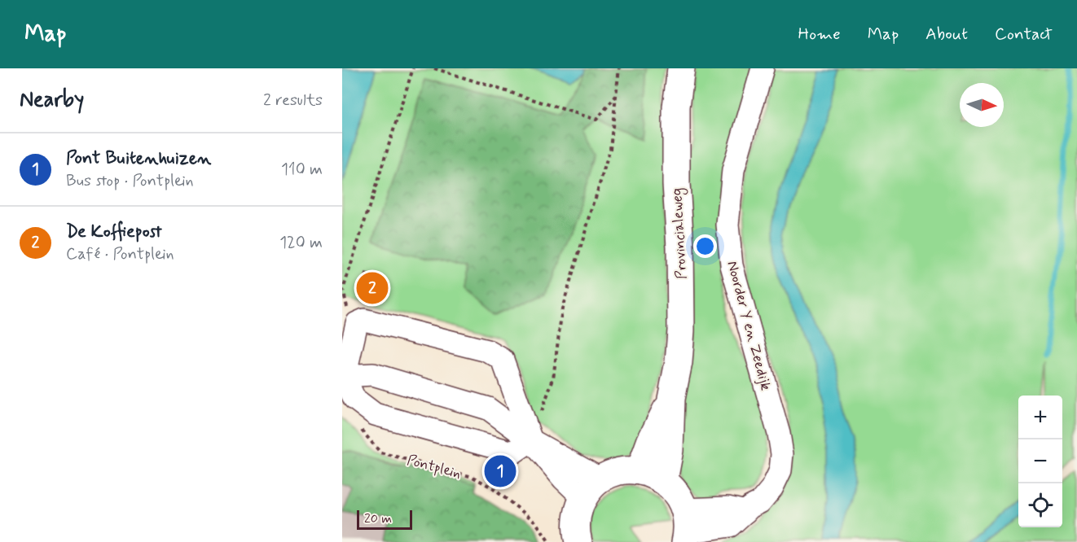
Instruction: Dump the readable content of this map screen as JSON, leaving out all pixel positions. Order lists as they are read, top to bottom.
{
  "streets": {
    "main road": ["Provincialeweg"],
    "street": ["Noorder Y en Zeedijk"],
    "path": ["Pontplein"]
  },
  "scale_bar": "20 m",
  "north": "right",
  "page": {
    "header": "Map",
    "nav": [
      "Home",
      "Map",
      "About",
      "Contact"
    ],
    "heading": ["Nearby", "2 results"],
    "list": [
      {
        "mark": "1",
        "name": "Pont Buitenhuizen",
        "note": "Bus stop · Pontplein",
        "value": "110 m"
      },
      {
        "mark": "2",
        "name": "De Koffiepost",
        "note": "Café · Pontplein",
        "value": "120 m"
      }
    ],
    "pins": ["2", "1"],
    "map_buttons": ["+", "−"],
    "scale": "20 m"
  }
}
